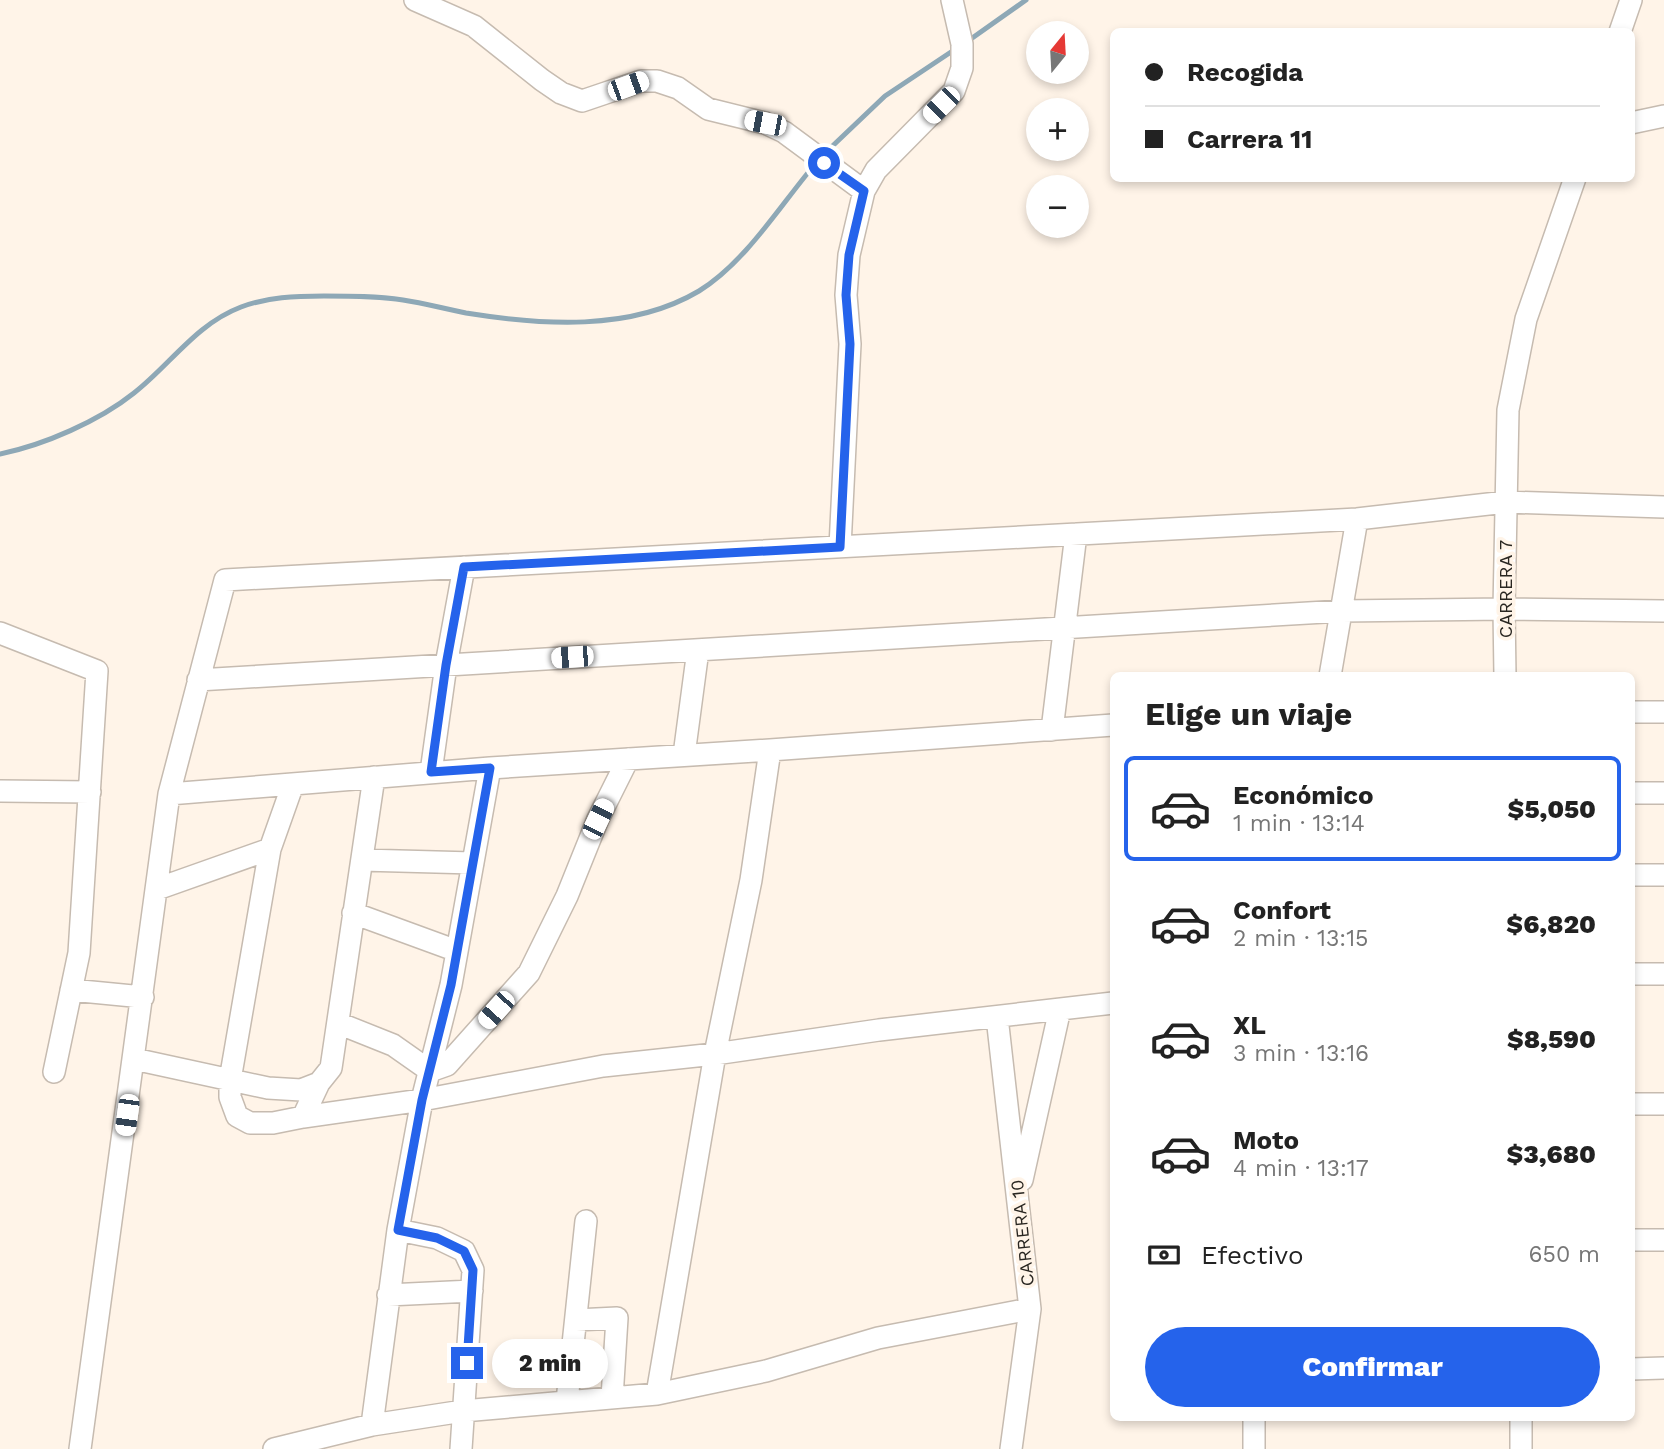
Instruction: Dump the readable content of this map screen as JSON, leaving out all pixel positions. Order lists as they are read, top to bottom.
{
  "streets": {
    "street": ["CARRERA 7", "CARRERA 10"]
  },
  "north": "top",
  "page": {
    "map_buttons": ["+", "−"],
    "banner": ["Recogida", "Carrera 11"],
    "heading": "Elige un viaje",
    "list": [
      {
        "name": "Económico",
        "note": "1 min · 13:14",
        "value": "$5,050"
      },
      {
        "name": "Confort",
        "note": "2 min · 13:15",
        "value": "$6,820"
      },
      {
        "name": "XL",
        "note": "3 min · 13:16",
        "value": "$8,590"
      },
      {
        "name": "Moto",
        "note": "4 min · 13:17",
        "value": "$3,680"
      }
    ],
    "pay": ["Efectivo", "650 m"],
    "buttons": "Confirmar",
    "bubble": "2 min"
  }
}
